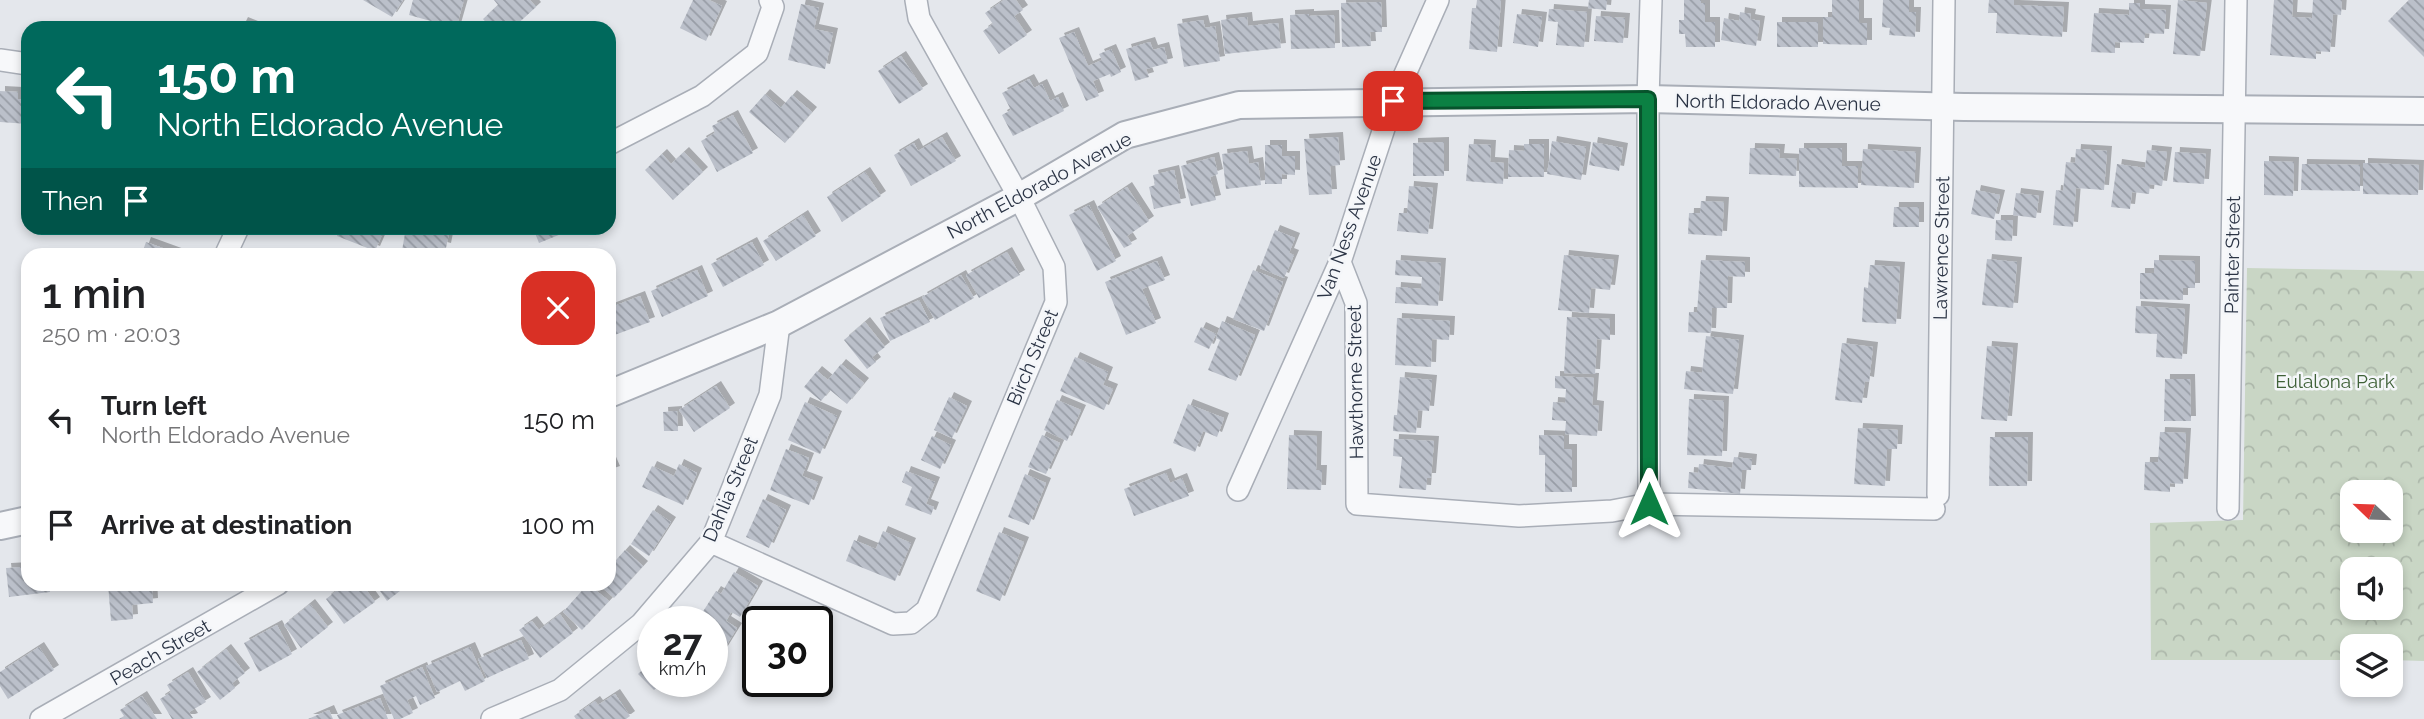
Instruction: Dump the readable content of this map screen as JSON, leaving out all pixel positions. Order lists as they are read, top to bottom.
{
  "streets": {
    "street": [
      "North Eldorado Avenue",
      "Van Ness Avenue",
      "Lawrence Street",
      "Painter Street",
      "Birch Street",
      "Hawthorne Street",
      "Dahlia Street",
      "Peach Street"
    ]
  },
  "crossings": [
    ["North Eldorado Avenue", "Van Ness Avenue"],
    ["North Eldorado Avenue", "Lawrence Street"],
    ["North Eldorado Avenue", "Painter Street"],
    ["North Eldorado Avenue", "Birch Street"],
    ["North Eldorado Avenue", "Dahlia Street"],
    ["Van Ness Avenue", "Hawthorne Street"],
    ["Lawrence Street", "Hawthorne Street"],
    ["Birch Street", "Dahlia Street"]
  ],
  "parks": ["Eulalona Park"],
  "north": "top left",
  "page": {
    "turn": ["150 m", "North Eldorado Avenue"],
    "then": "Then",
    "heading": ["1 min", "250 m · 20:03"],
    "list": [
      {
        "name": "Turn left",
        "note": "North Eldorado Avenue",
        "value": "150 m"
      },
      {
        "name": "Arrive at destination",
        "value": "100 m"
      }
    ],
    "speed": "27 km/h",
    "limit": "30"
  }
}
